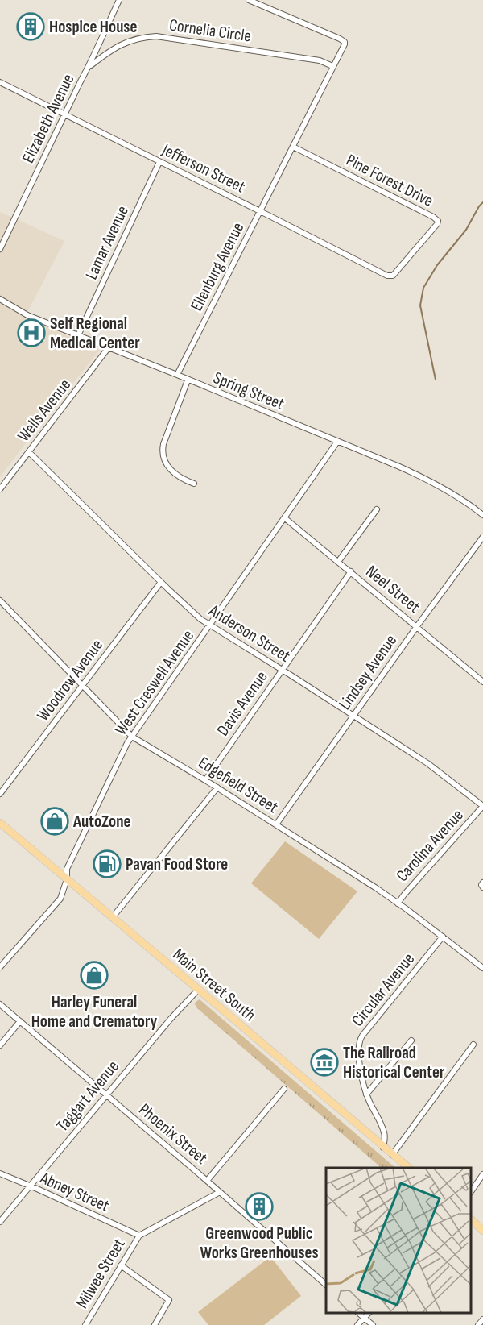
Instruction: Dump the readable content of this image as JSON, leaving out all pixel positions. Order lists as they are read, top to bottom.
{
  "streets": {
    "main road": ["Main Street South"],
    "street": [
      "Cornelia Circle",
      "Elizabeth Avenue",
      "Jefferson Street",
      "Pine Forest Drive",
      "Lamar Avenue",
      "Ellenburg Avenue",
      "Spring Street",
      "Wells Avenue",
      "Neel Street",
      "Anderson Street",
      "Lindsey Avenue",
      "Woodrow Avenue",
      "West Creswell Avenue",
      "Davis Avenue",
      "Edgefield Street",
      "Carolina Avenue",
      "Circular Avenue",
      "Taggart Avenue",
      "Phoenix Street",
      "Abney Street",
      "Milwee Street"
    ]
  },
  "crossings": [
    ["Cornelia Circle", "Elizabeth Avenue"],
    ["Cornelia Circle", "Ellenburg Avenue"],
    ["Elizabeth Avenue", "Jefferson Street"],
    ["Jefferson Street", "Pine Forest Drive"],
    ["Jefferson Street", "Lamar Avenue"],
    ["Jefferson Street", "Ellenburg Avenue"],
    ["Pine Forest Drive", "Ellenburg Avenue"],
    ["Lamar Avenue", "Spring Street"],
    ["Ellenburg Avenue", "Spring Street"],
    ["Spring Street", "Wells Avenue"],
    ["Spring Street", "West Creswell Avenue"],
    ["Wells Avenue", "Anderson Street"],
    ["Neel Street", "Lindsey Avenue"],
    ["Neel Street", "West Creswell Avenue"],
    ["Neel Street", "Davis Avenue"],
    ["Anderson Street", "Lindsey Avenue"],
    ["Anderson Street", "Woodrow Avenue"],
    ["Anderson Street", "West Creswell Avenue"],
    ["Anderson Street", "Davis Avenue"],
    ["Anderson Street", "Carolina Avenue"],
    ["Lindsey Avenue", "Edgefield Street"],
    ["Woodrow Avenue", "Edgefield Street"],
    ["West Creswell Avenue", "Edgefield Street"],
    ["West Creswell Avenue", "Main Street South"],
    ["Davis Avenue", "Edgefield Street"],
    ["Edgefield Street", "Carolina Avenue"],
    ["Edgefield Street", "Circular Avenue"],
    ["Main Street South", "Circular Avenue"],
    ["Main Street South", "Taggart Avenue"],
    ["Taggart Avenue", "Phoenix Street"],
    ["Taggart Avenue", "Abney Street"],
    ["Abney Street", "Milwee Street"]
  ],
  "places": {
    "building": ["Hospice House", "Greenwood Public Works Greenhouses"],
    "hospital": ["Self Regional Medical Center"],
    "shop": ["AutoZone", "Harley Funeral Home and Crematory"],
    "fuel station": ["Pavan Food Store"],
    "museum": ["The Railroad Historical Center"]
  }
}
